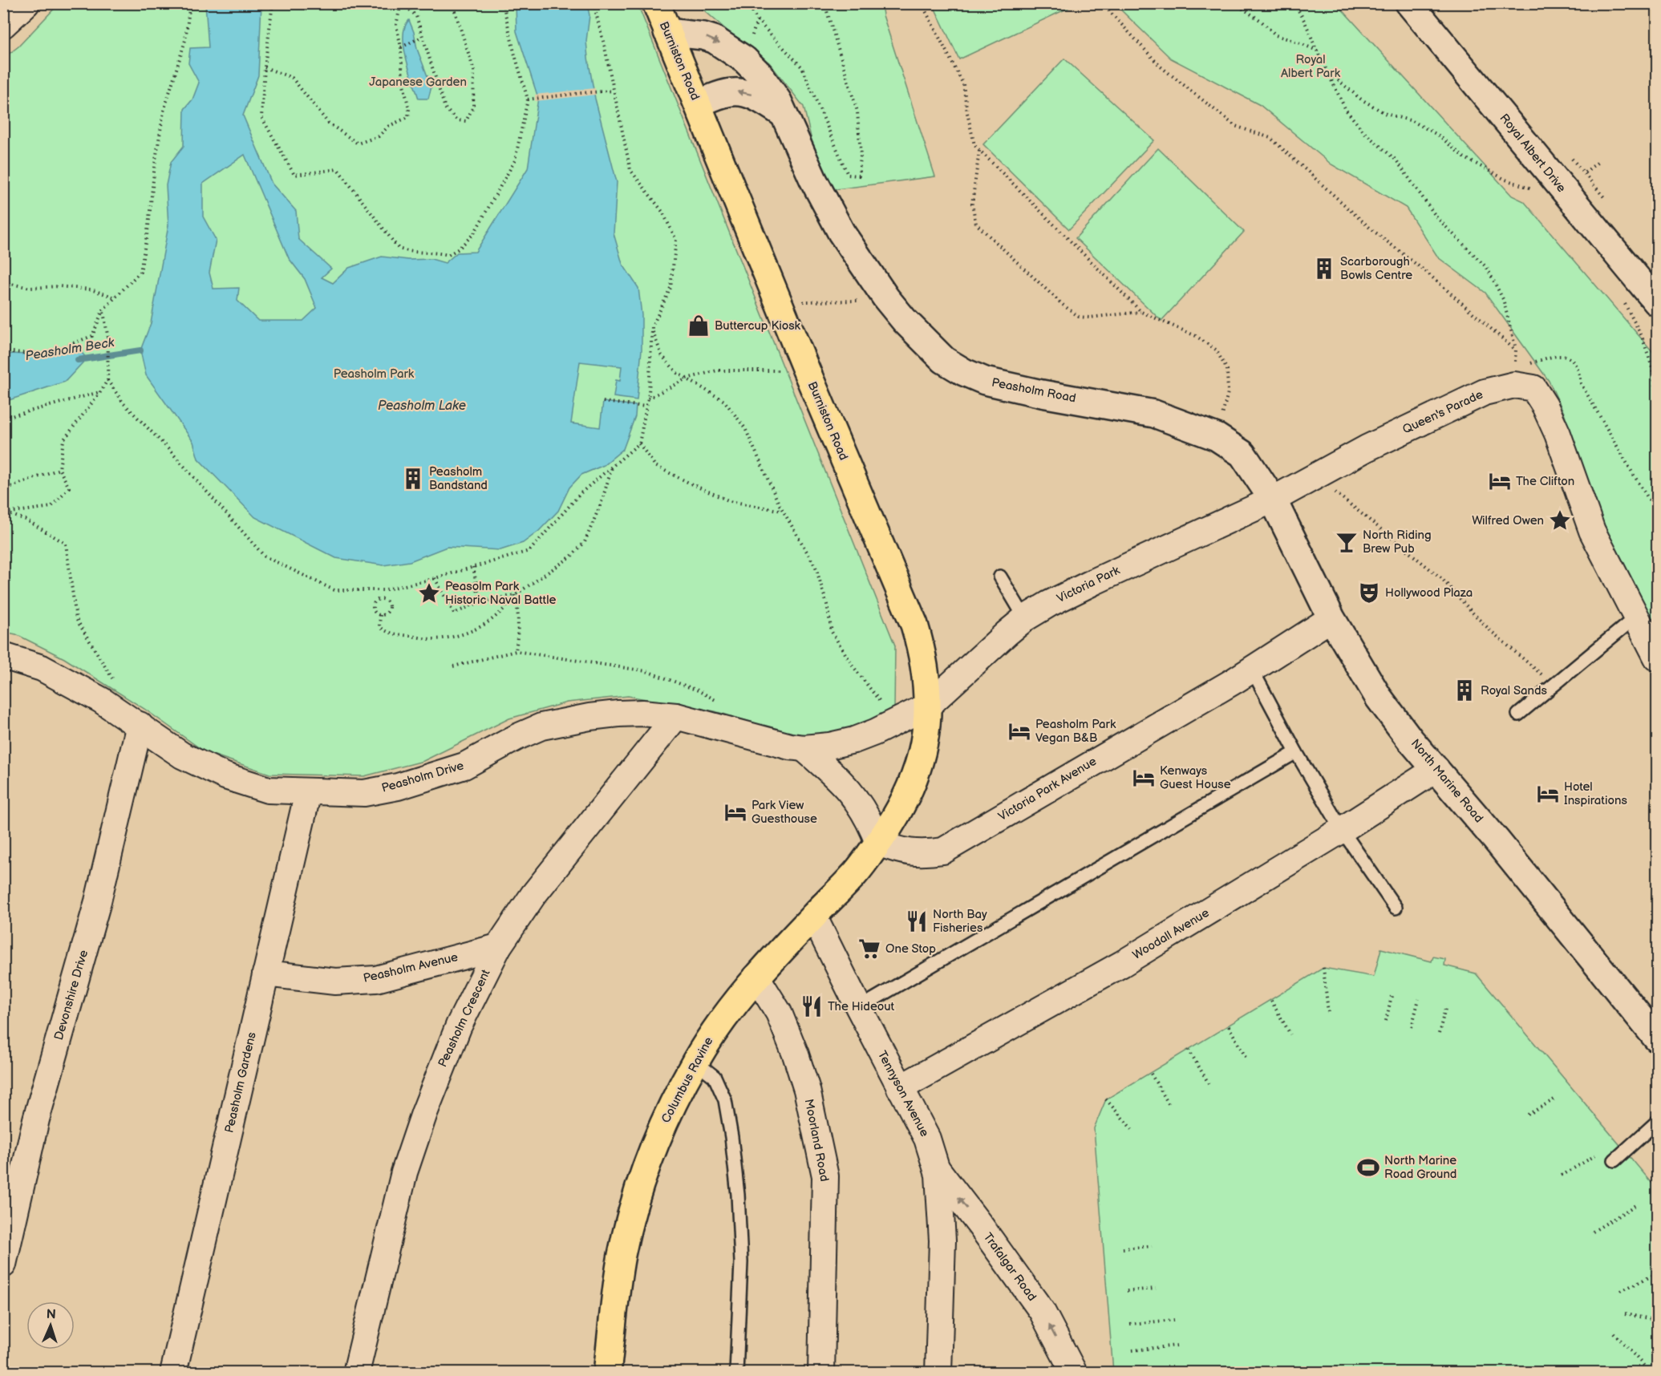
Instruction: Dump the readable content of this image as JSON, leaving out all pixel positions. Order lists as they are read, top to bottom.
{
  "streets": {
    "main road": [
      "Burniston Road",
      "Royal Albert Drive",
      "Peasholm Road",
      "North Marine Road",
      "Columbus Ravine"
    ],
    "street": [
      "Queen's Parade",
      "Victoria Park",
      "Peasholm Drive",
      "Victoria Park Avenue",
      "Woodall Avenue",
      "Peasholm Avenue",
      "Devonshire Drive",
      "Peasholm Crescent",
      "Peasholm Gardens",
      "Tennyson Avenue",
      "Moorland Road",
      "Trafalgar Road"
    ]
  },
  "crossings": [
    ["Burniston Road", "Peasholm Road"],
    ["Burniston Road", "Victoria Park"],
    ["Burniston Road", "Peasholm Drive"],
    ["Burniston Road", "Victoria Park Avenue"],
    ["Burniston Road", "Columbus Ravine"],
    ["Peasholm Road", "Queen's Parade"],
    ["Peasholm Road", "Victoria Park"],
    ["Peasholm Road", "North Marine Road"],
    ["Queen's Parade", "Victoria Park"],
    ["Queen's Parade", "North Marine Road"],
    ["Victoria Park", "Peasholm Drive"],
    ["Victoria Park", "North Marine Road"],
    ["Peasholm Drive", "Victoria Park Avenue"],
    ["Peasholm Drive", "Devonshire Drive"],
    ["Peasholm Drive", "Peasholm Crescent"],
    ["Peasholm Drive", "Columbus Ravine"],
    ["Peasholm Drive", "Peasholm Gardens"],
    ["North Marine Road", "Victoria Park Avenue"],
    ["North Marine Road", "Woodall Avenue"],
    ["Victoria Park Avenue", "Columbus Ravine"],
    ["Woodall Avenue", "Tennyson Avenue"],
    ["Peasholm Avenue", "Peasholm Crescent"],
    ["Peasholm Avenue", "Peasholm Gardens"],
    ["Columbus Ravine", "Tennyson Avenue"],
    ["Columbus Ravine", "Moorland Road"],
    ["Tennyson Avenue", "Trafalgar Road"]
  ],
  "one_way": ["Trafalgar Road"],
  "water": ["Peasholm Beck", "Peasholm Lake"],
  "parks": ["Royal Albert Park", "Japanese Garden", "Peasholm Park"],
  "places": {
    "building": ["Scarborough Bowls Centre", "Peasholm Bandstand", "Royal Sands"],
    "shop": ["Buttercup Kiosk"],
    "hotel": [
      "The Clifton",
      "Peasholm Park Vegan B&B",
      "Kenways Guest House",
      "Hotel Inspirations",
      "Park View Guesthouse"
    ],
    "place": ["Wilfred Owen", "Peasolm Park Historic Naval Battle"],
    "bar": ["North Riding Brew Pub"],
    "theatre": ["Hollywood Plaza"],
    "restaurant": ["North Bay Fisheries", "The Hideout"],
    "supermarket": ["One Stop"],
    "sports": ["North Marine Road Ground"]
  },
  "north": "top"
}
